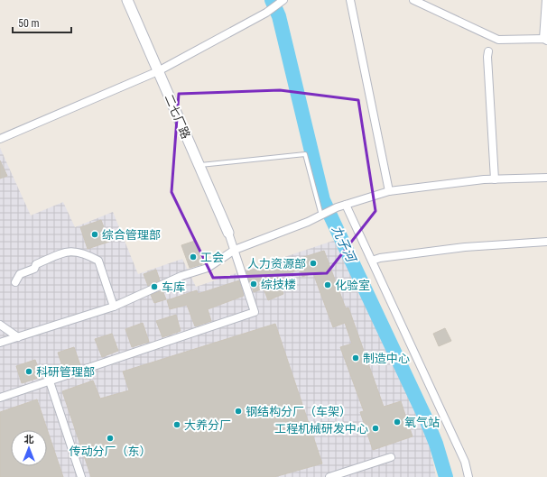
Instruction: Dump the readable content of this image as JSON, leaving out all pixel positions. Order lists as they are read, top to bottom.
{
  "streets": {
    "street": ["二七厂路"]
  },
  "water": ["九子河"],
  "places": [
    "综合管理部",
    "工会",
    "人力资源部",
    "综技楼",
    "化验室",
    "车库",
    "制造中心",
    "科研管理部",
    "钢结构分厂（车架）",
    "氧气站",
    "大养分厂",
    "工程机械研发中心",
    "传动分厂（东）"
  ],
  "scale_bar": "50 m",
  "north": "top"
}
